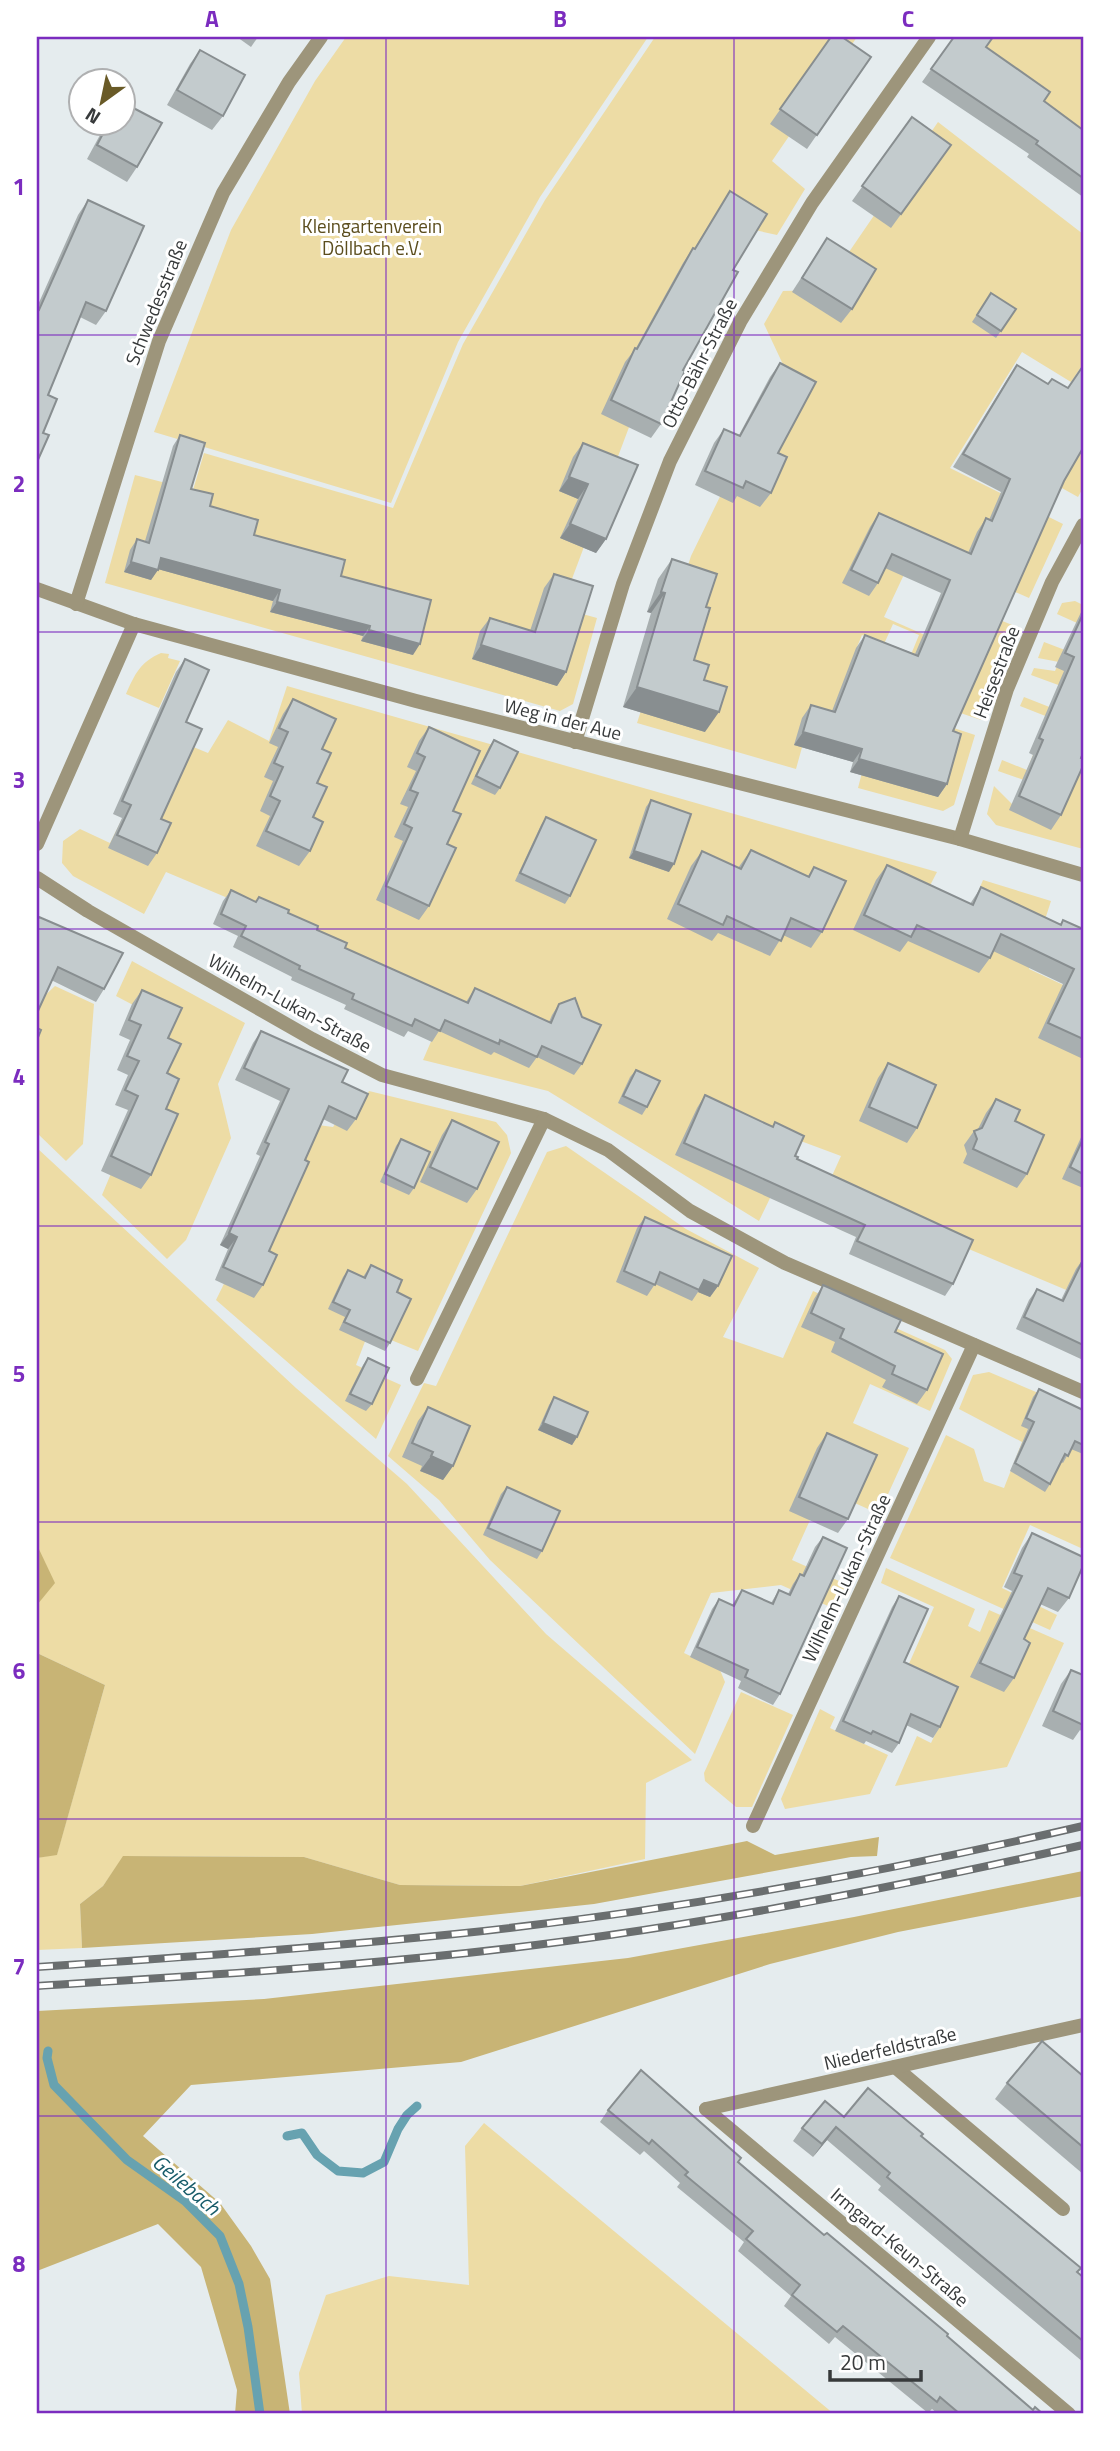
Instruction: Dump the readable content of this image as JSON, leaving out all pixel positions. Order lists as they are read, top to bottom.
{
  "streets": {
    "street": [
      "Schwedesstraße",
      "Otto-Bähr-Straße",
      "Heisestraße",
      "Weg in der Aue",
      "Wilhelm-Lukan-Straße",
      "Niederfeldstraße",
      "Irmgard-Keun-Straße"
    ]
  },
  "crossings": [
    ["Schwedesstraße", "Weg in der Aue"],
    ["Otto-Bähr-Straße", "Weg in der Aue"],
    ["Heisestraße", "Weg in der Aue"],
    ["Niederfeldstraße", "Irmgard-Keun-Straße"]
  ],
  "water": ["Geilebach"],
  "parks": ["Kleingartenverein Döllbach e.V."],
  "scale_bar": "20 m",
  "north": "bottom left",
  "grid": {
    "columns": ["A", "B", "C"],
    "rows": [
      "1",
      "2",
      "3",
      "4",
      "5",
      "6",
      "7",
      "8"
    ]
  }
}
